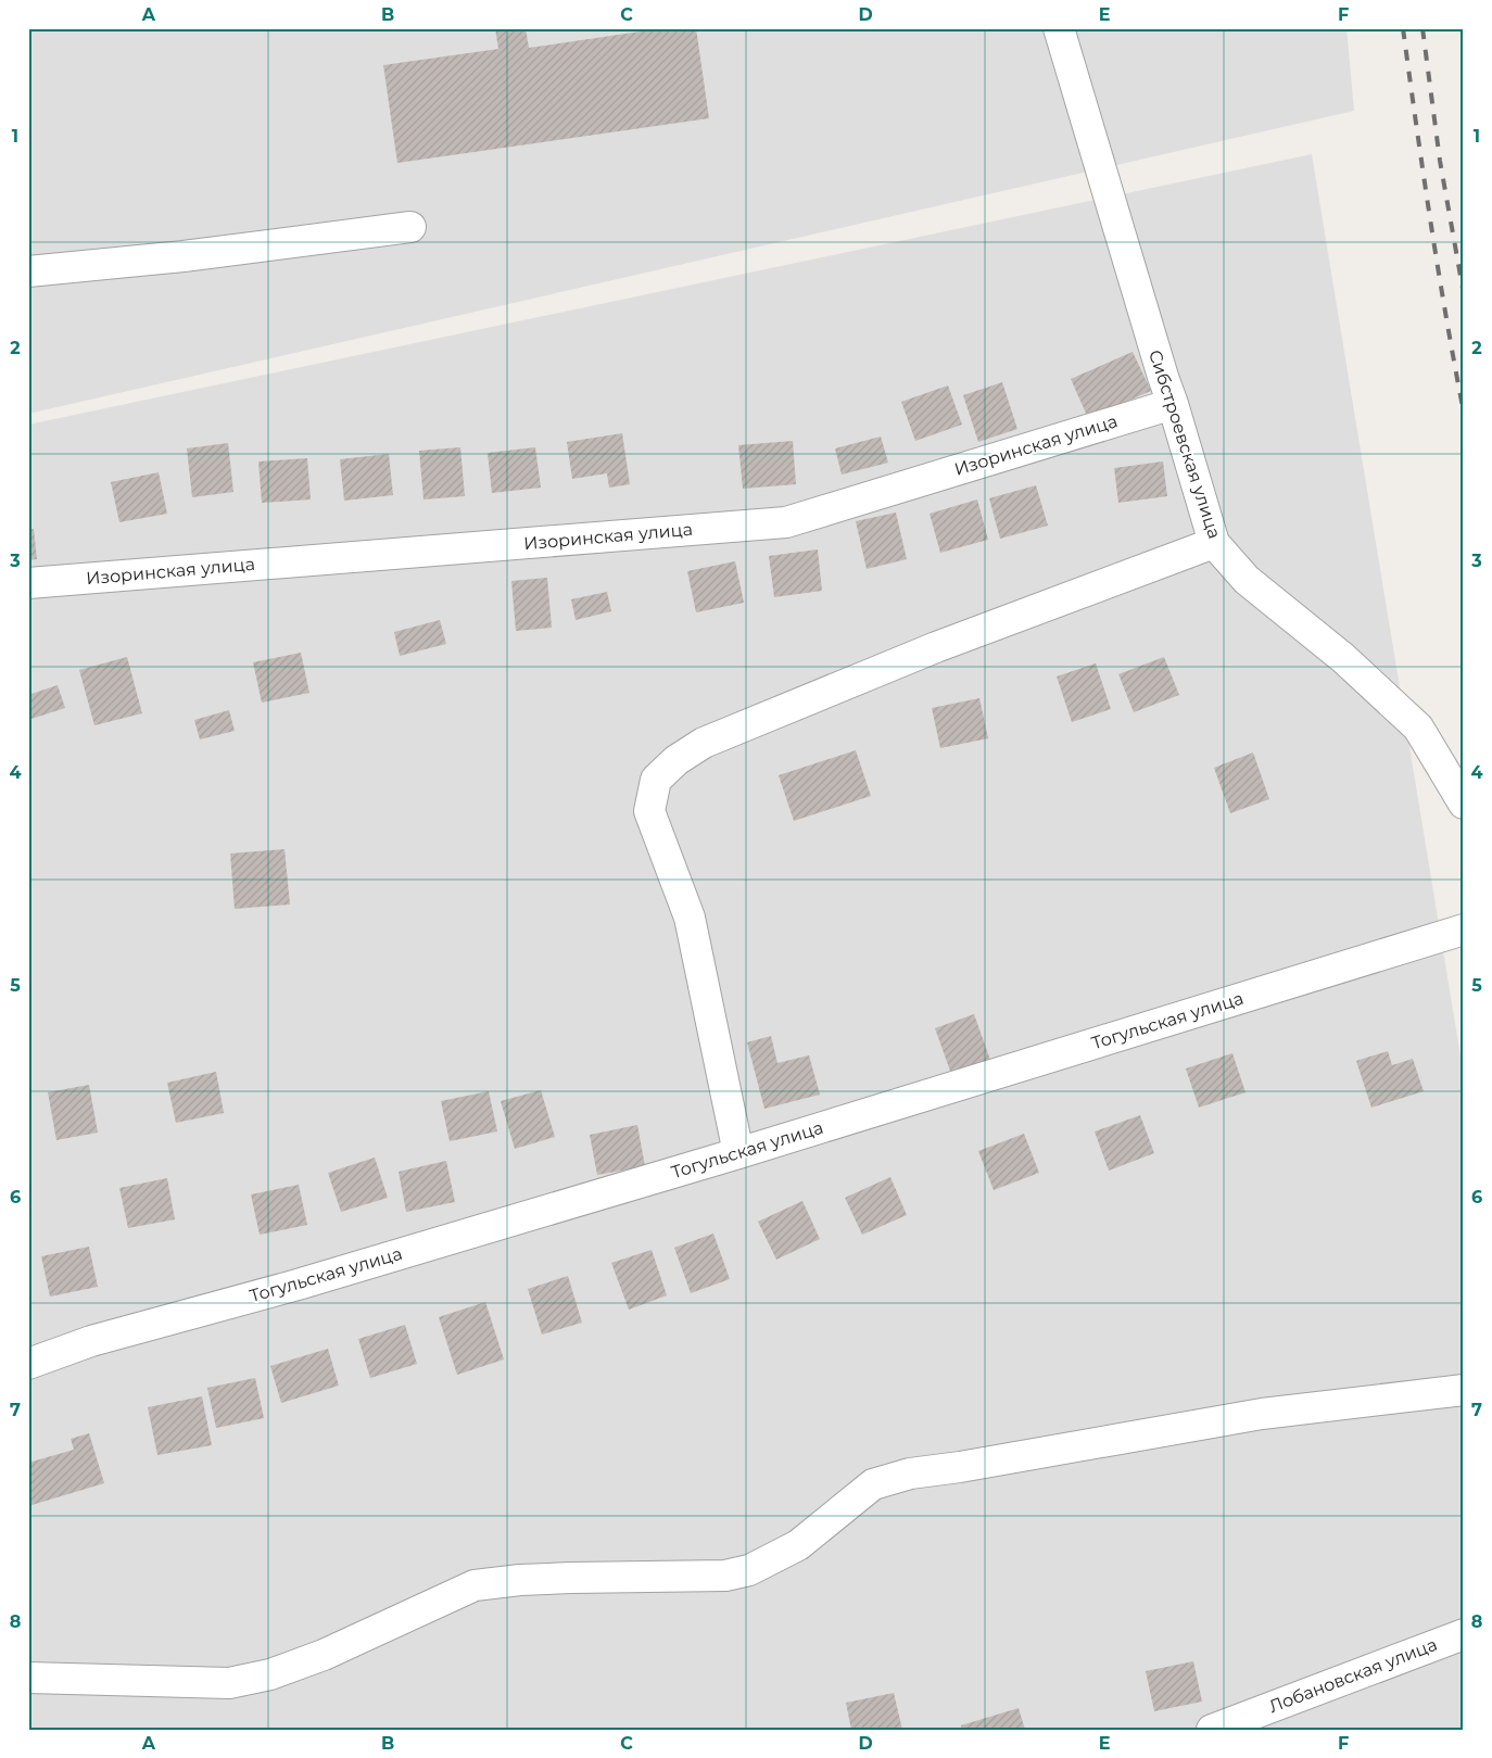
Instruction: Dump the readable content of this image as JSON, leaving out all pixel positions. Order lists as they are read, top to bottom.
{
  "streets": {
    "street": [
      "Сибстроевская улица",
      "Изоринская улица",
      "Тогульская улица",
      "Лобановская улица"
    ]
  },
  "crossings": [
    ["Сибстроевская улица", "Изоринская улица"]
  ],
  "grid": {
    "columns": [
      "A",
      "B",
      "C",
      "D",
      "E",
      "F"
    ],
    "rows": [
      "1",
      "2",
      "3",
      "4",
      "5",
      "6",
      "7",
      "8"
    ]
  }
}
